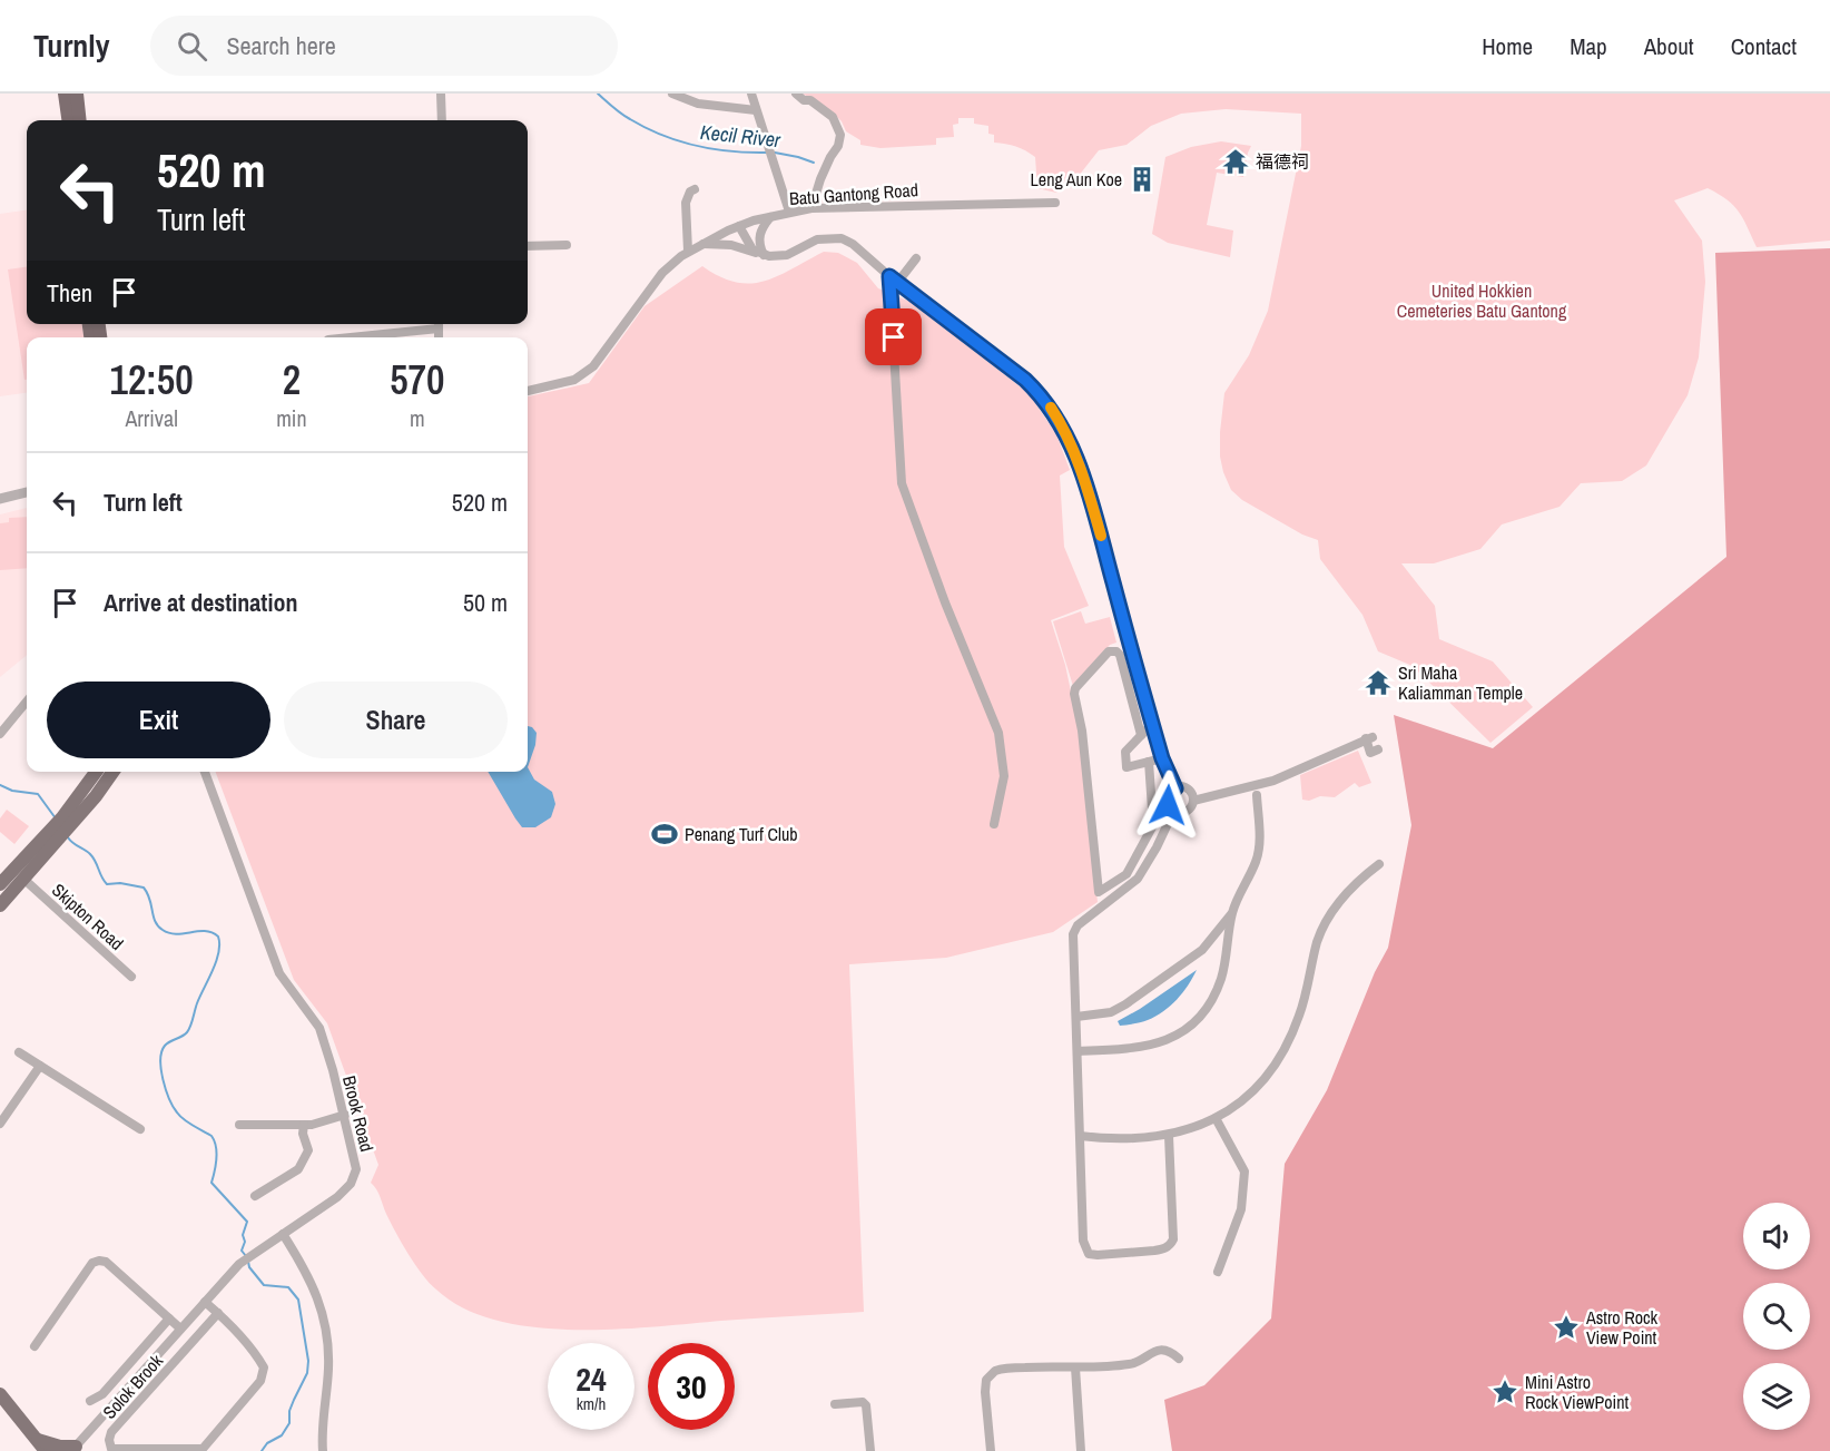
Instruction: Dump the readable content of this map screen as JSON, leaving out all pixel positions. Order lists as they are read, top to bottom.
{
  "streets": {
    "street": [
      "Batu Gantong Road",
      "Skipton Road",
      "Brook Road",
      "Solok Brook"
    ]
  },
  "crossings": [
    ["Brook Road", "Solok Brook"]
  ],
  "water": ["Kecil River"],
  "parks": ["United Hokkien Cemeteries Batu Gantong"],
  "places": {
    "temple": ["福德祠", "Sri Maha Kaliamman Temple"],
    "building": ["Leng Aun Koe"],
    "sports": ["Penang Turf Club"],
    "place": ["Astro Rock View Point", "Mini Astro Rock ViewPoint"]
  },
  "page": {
    "header": "Turnly",
    "search": "Search here",
    "nav": [
      "Home",
      "Map",
      "About",
      "Contact"
    ],
    "turn": ["520 m", "Turn left"],
    "then": "Then",
    "eta": [
      "12:50",
      "Arrival",
      "2",
      "min",
      "570",
      "m"
    ],
    "list": [
      {
        "name": "Turn left",
        "value": "520 m"
      },
      {
        "name": "Arrive at destination",
        "value": "50 m"
      }
    ],
    "buttons": ["Exit", "Share"],
    "speed": "24 km/h",
    "limit": "30"
  }
}
